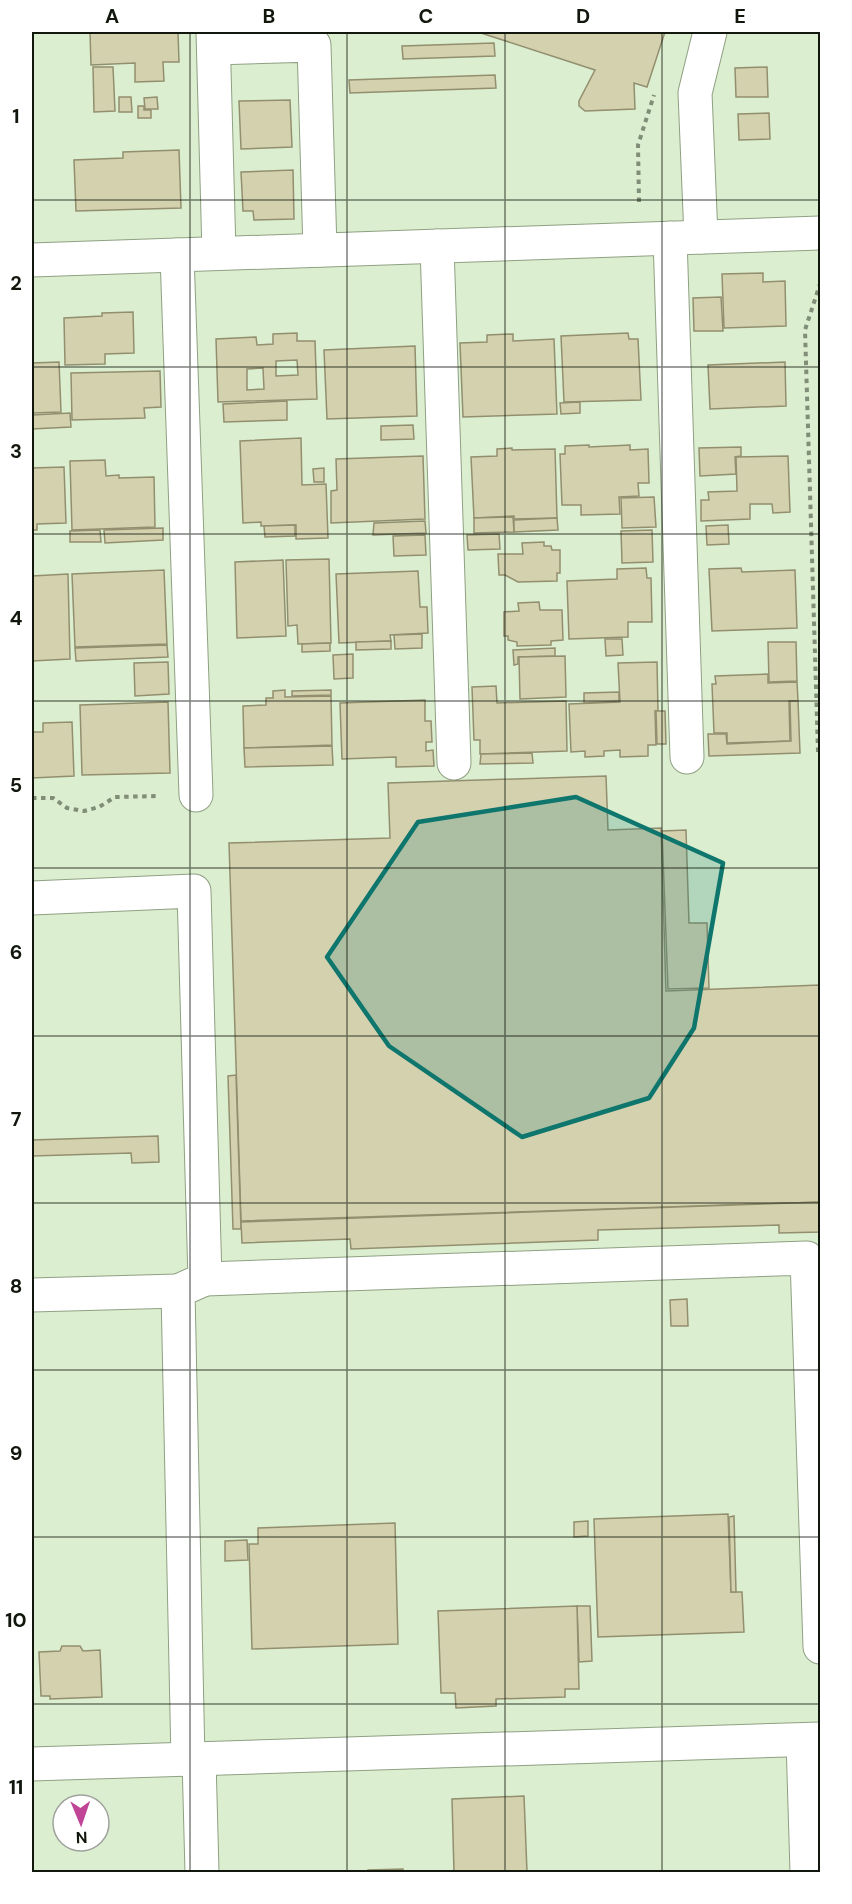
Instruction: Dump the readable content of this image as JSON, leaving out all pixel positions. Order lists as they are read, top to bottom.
{
  "north": "bottom",
  "grid": {
    "columns": [
      "A",
      "B",
      "C",
      "D",
      "E"
    ],
    "rows": [
      "1",
      "2",
      "3",
      "4",
      "5",
      "6",
      "7",
      "8",
      "9",
      "10",
      "11"
    ]
  }
}
